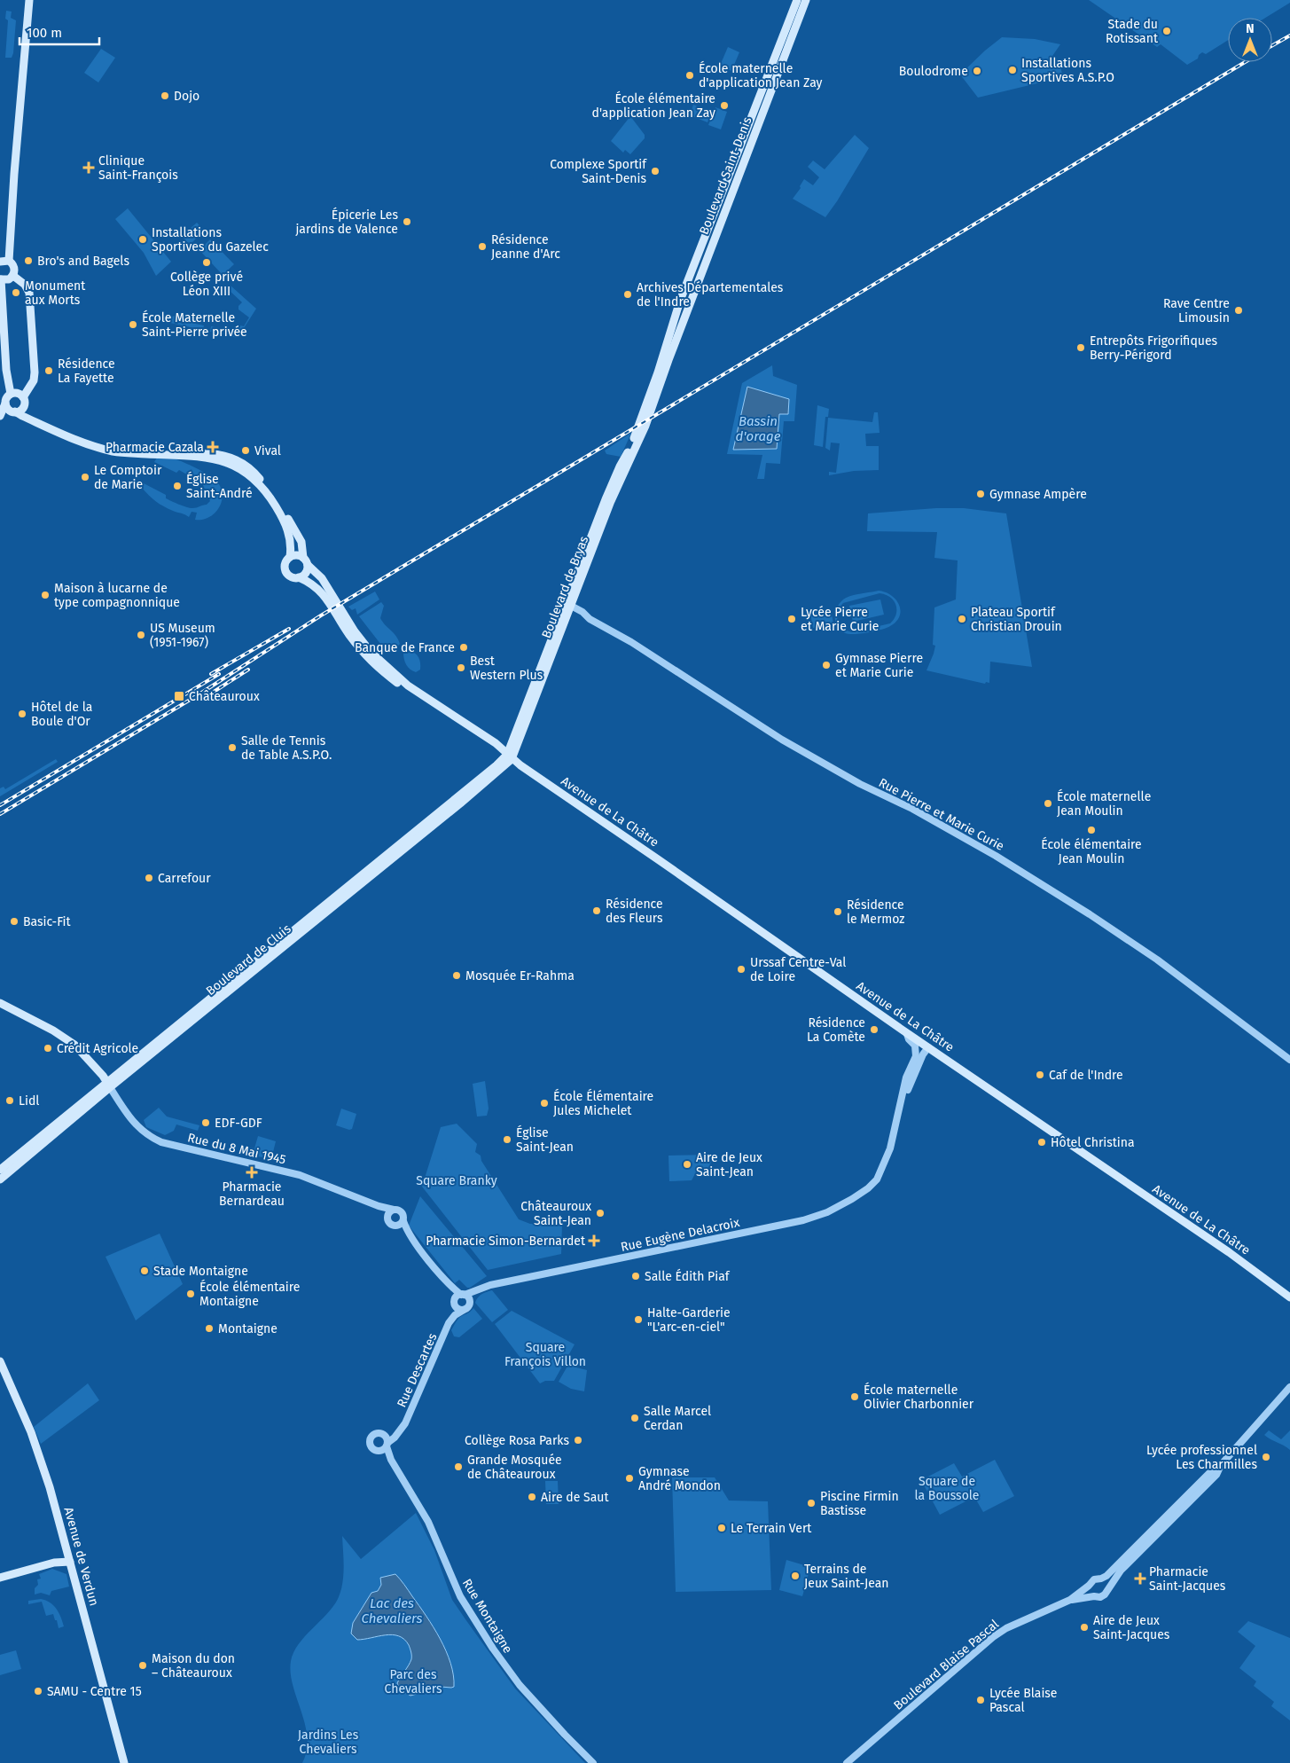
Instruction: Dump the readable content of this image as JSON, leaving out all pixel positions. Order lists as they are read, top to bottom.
{
  "streets": {
    "main road": [
      "Boulevard Saint-Denis",
      "Boulevard de Bryas",
      "Avenue de La Châtre",
      "Boulevard de Cluis",
      "Avenue de Verdun"
    ],
    "street": [
      "Rue Pierre et Marie Curie",
      "Rue du 8 Mai 1945",
      "Rue Eugène Delacroix",
      "Rue Descartes",
      "Rue Montaigne",
      "Boulevard Blaise Pascal"
    ]
  },
  "crossings": [
    ["Boulevard Saint-Denis", "Boulevard de Bryas"],
    ["Boulevard de Bryas", "Avenue de La Châtre"],
    ["Boulevard de Bryas", "Rue Pierre et Marie Curie"],
    ["Boulevard de Bryas", "Boulevard de Cluis"],
    ["Avenue de La Châtre", "Boulevard de Cluis"],
    ["Boulevard de Cluis", "Rue du 8 Mai 1945"],
    ["Rue Eugène Delacroix", "Rue Descartes"],
    ["Rue Descartes", "Rue Montaigne"]
  ],
  "water": ["Bassin d'orage", "Lac des Chevaliers"],
  "parks": [
    "Square Branky",
    "Square François Villon",
    "Square de la Boussole",
    "Parc des Chevaliers",
    "Jardins Les Chevaliers"
  ],
  "places": {
    "other": [
      "Stade du Rotissant",
      "Installations Sportives A.S.P.O",
      "Boulodrome",
      "École maternelle d'application Jean Zay",
      "Dojo",
      "École élémentaire d'application Jean Zay",
      "Complexe Sportif Saint-Denis",
      "Épicerie Les jardins de Valence",
      "Installations Sportives du Gazelec",
      "Résidence Jeanne d'Arc",
      "Bro's and Bagels",
      "Collège privé Léon XIII",
      "Monument aux Morts",
      "Archives Départementales de l'Indre",
      "Rave Centre Limousin",
      "École Maternelle Saint-Pierre privée",
      "Entrepôts Frigorifiques Berry-Périgord",
      "Résidence La Fayette",
      "Vival",
      "Le Comptoir de Marie",
      "Église Saint-André",
      "Gymnase Ampère",
      "Maison à lucarne de type compagnonnique",
      "Lycée Pierre et Marie Curie",
      "Plateau Sportif Christian Drouin",
      "US Museum (1951-1967)",
      "Banque de France",
      "Gymnase Pierre et Marie Curie",
      "Best Western Plus",
      "Hôtel de la Boule d'Or",
      "Salle de Tennis de Table A.S.P.O.",
      "École maternelle Jean Moulin",
      "École élémentaire Jean Moulin",
      "Carrefour",
      "Résidence des Fleurs",
      "Résidence le Mermoz",
      "Basic-Fit",
      "Urssaf Centre-Val de Loire",
      "Mosquée Er-Rahma",
      "Résidence La Comète",
      "Crédit Agricole",
      "Caf de l'Indre",
      "Lidl",
      "École Élémentaire Jules Michelet",
      "EDF-GDF",
      "Église Saint-Jean",
      "Hôtel Christina",
      "Aire de Jeux Saint-Jean",
      "Châteauroux Saint-Jean",
      "Stade Montaigne",
      "Salle Édith Piaf",
      "École élémentaire Montaigne",
      "Halte-Garderie \"L'arc-en-ciel\"",
      "Montaigne",
      "École maternelle Olivier Charbonnier",
      "Salle Marcel Cerdan",
      "Collège Rosa Parks",
      "Lycée professionnel Les Charmilles",
      "Grande Mosquée de Châteauroux",
      "Gymnase André Mondon",
      "Aire de Saut",
      "Piscine Firmin Bastisse",
      "Le Terrain Vert",
      "Terrains de Jeux Saint-Jean",
      "Aire de Jeux Saint-Jacques",
      "Maison du don – Châteauroux",
      "SAMU - Centre 15",
      "Lycée Blaise Pascal"
    ],
    "health": [
      "Clinique Saint-François",
      "Pharmacie Cazala",
      "Pharmacie Bernardeau",
      "Pharmacie Simon-Bernardet",
      "Pharmacie Saint-Jacques"
    ],
    "transit": ["Châteauroux"]
  },
  "scale_bar": "100 m",
  "north": "top"
}
